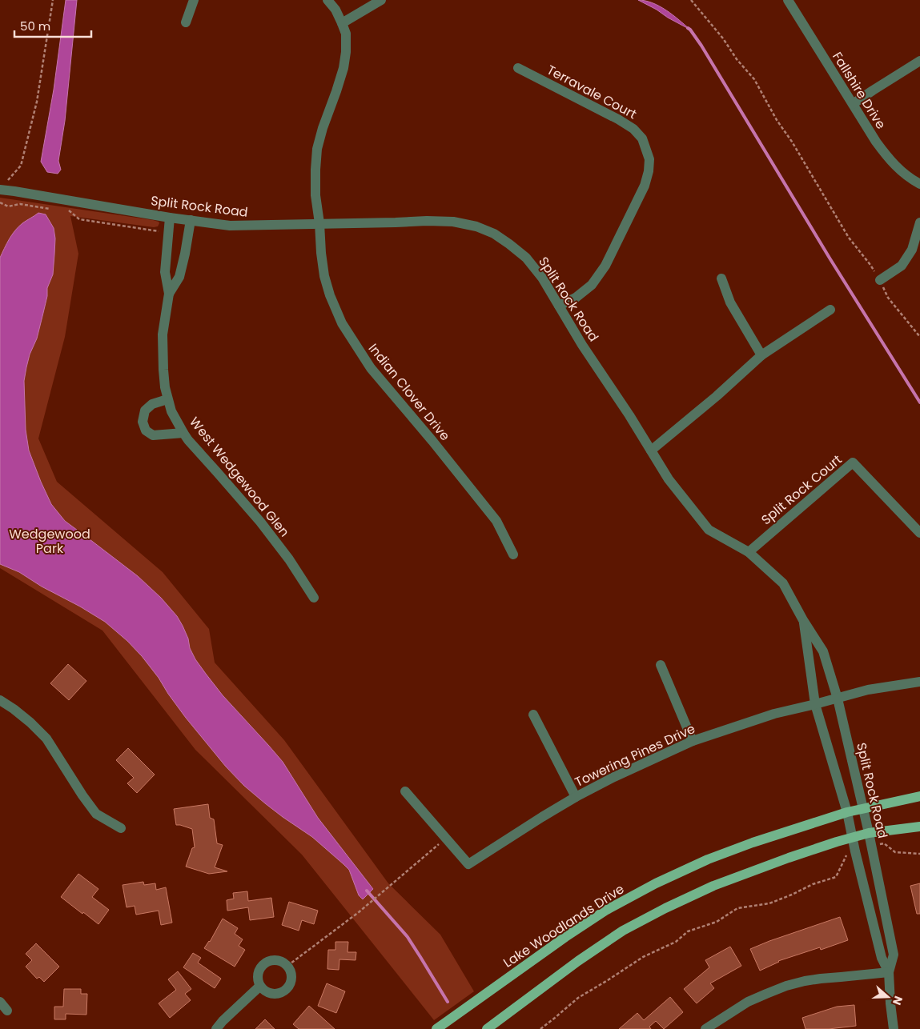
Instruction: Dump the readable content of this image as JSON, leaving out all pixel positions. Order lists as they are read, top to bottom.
{
  "streets": {
    "main road": ["Lake Woodlands Drive"],
    "street": [
      "Fallshire Drive",
      "Terravale Court",
      "Split Rock Road",
      "Indian Clover Drive",
      "West Wedgewood Glen",
      "Split Rock Court",
      "Towering Pines Drive"
    ]
  },
  "crossings": [
    ["Terravale Court", "Split Rock Road"],
    ["Split Rock Road", "Indian Clover Drive"],
    ["Split Rock Road", "West Wedgewood Glen"],
    ["Split Rock Road", "Split Rock Court"],
    ["Split Rock Road", "Towering Pines Drive"],
    ["Split Rock Road", "Lake Woodlands Drive"]
  ],
  "parks": ["Wedgewood Park"],
  "scale_bar": "50 m",
  "north": "right"
}
